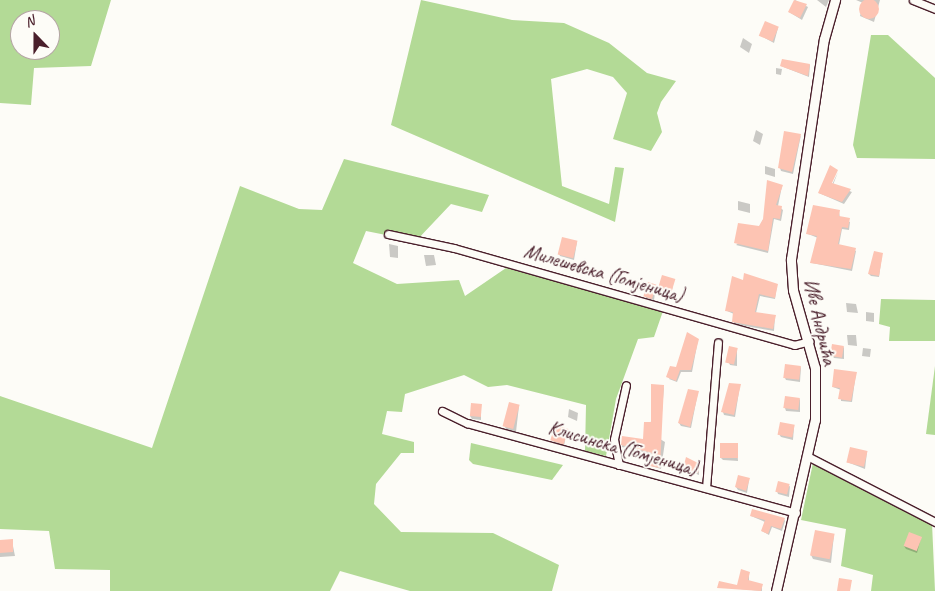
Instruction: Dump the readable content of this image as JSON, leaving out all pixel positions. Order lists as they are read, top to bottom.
{
  "streets": {
    "street": ["Милешевска (Гомјеница)", "Иве Андрића", "Клисинска (Гомјеница)"]
  },
  "crossings": [
    ["Милешевска (Гомјеница)", "Иве Андрића"],
    ["Иве Андрића", "Клисинска (Гомјеница)"]
  ],
  "north": "top"
}
